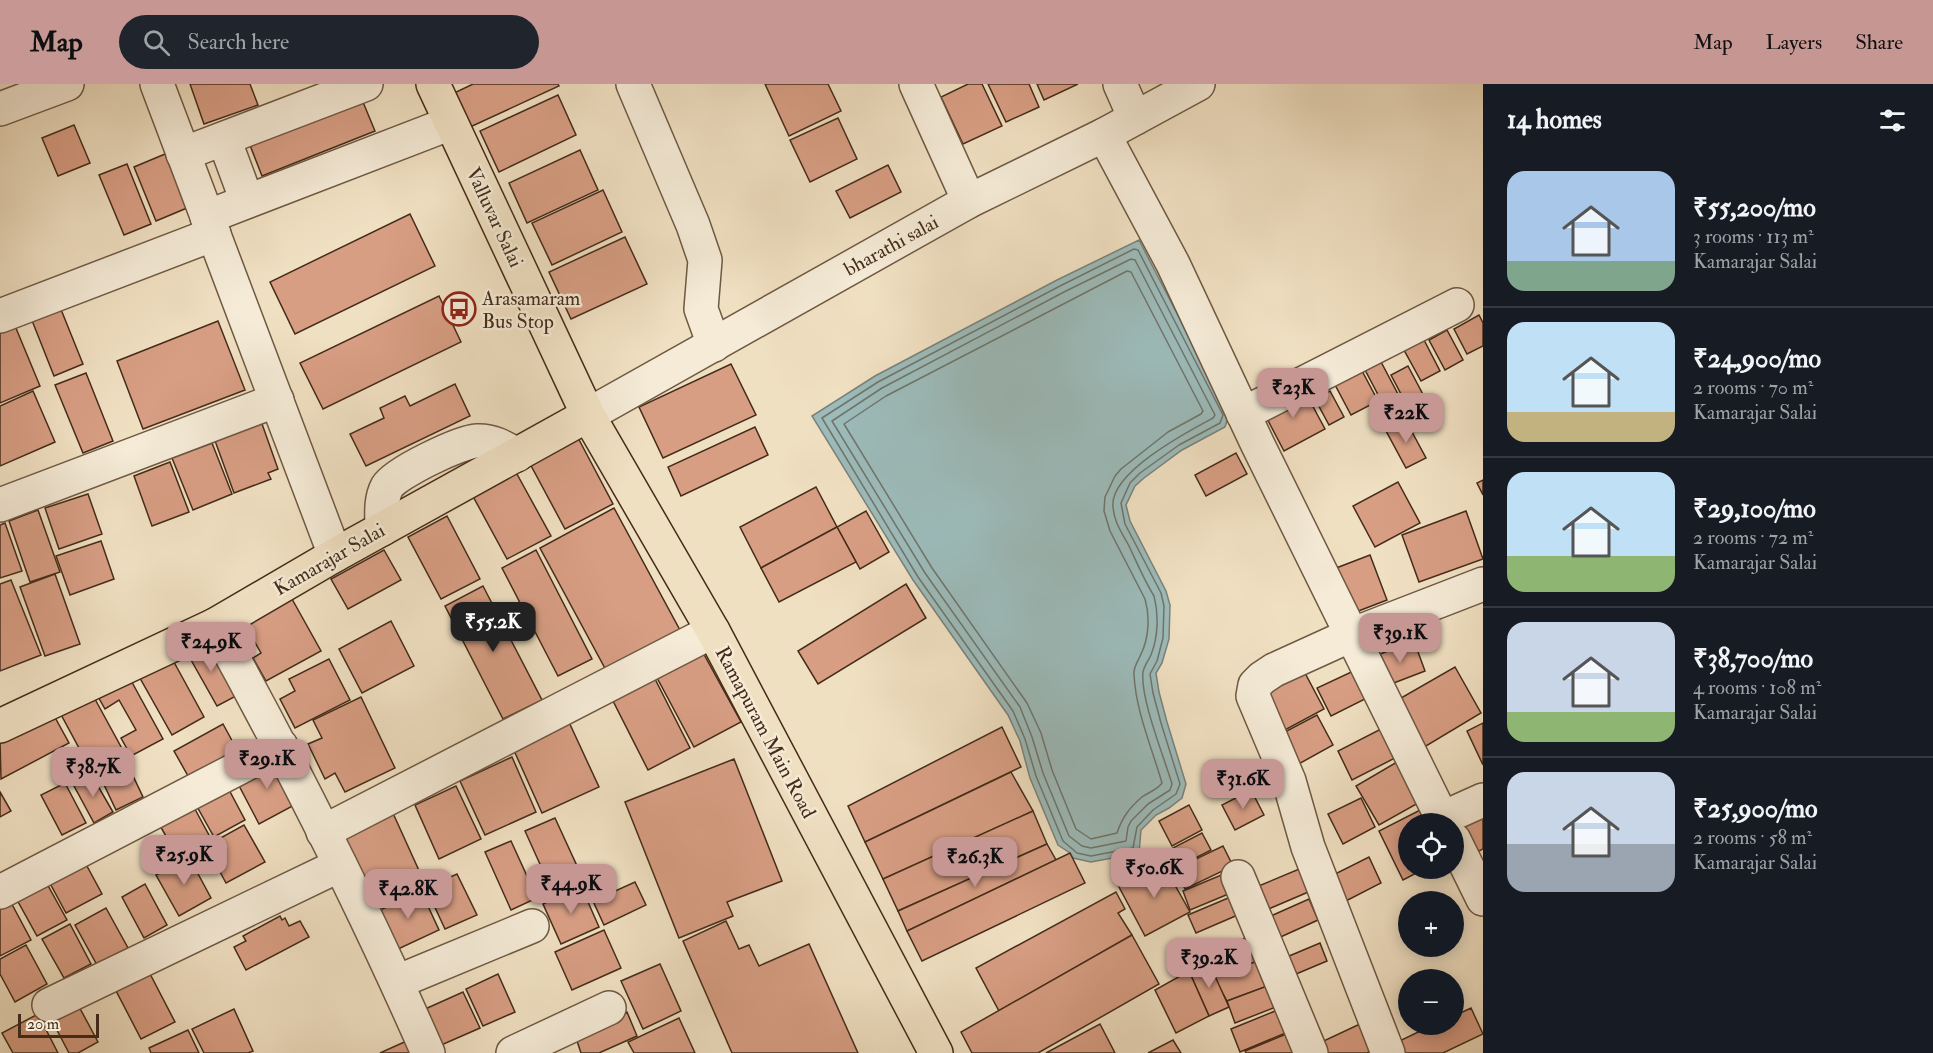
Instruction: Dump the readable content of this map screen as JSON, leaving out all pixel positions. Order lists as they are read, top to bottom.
{
  "streets": {
    "main road": ["Valluvar Salai", "Kamarajar Salai", "Ramapuram Main Road"],
    "street": ["bharathi salai"]
  },
  "crossings": [
    ["Valluvar Salai", "bharathi salai"],
    ["Valluvar Salai", "Kamarajar Salai"],
    ["Valluvar Salai", "Ramapuram Main Road"],
    ["bharathi salai", "Kamarajar Salai"],
    ["bharathi salai", "Ramapuram Main Road"],
    ["Kamarajar Salai", "Ramapuram Main Road"]
  ],
  "places": {
    "bus stop": ["Arasamaram Bus Stop"]
  },
  "scale_bar": "20 m",
  "page": {
    "header": "Map",
    "search": "Search here",
    "nav": ["Map", "Layers", "Share"],
    "heading": "14 homes",
    "list": [
      {
        "name": "₹55,200/mo",
        "note": "3 rooms · 113 m² · Kamarajar Salai"
      },
      {
        "name": "₹24,900/mo",
        "note": "2 rooms · 70 m² · Kamarajar Salai"
      },
      {
        "name": "₹29,100/mo",
        "note": "2 rooms · 72 m² · Kamarajar Salai"
      },
      {
        "name": "₹38,700/mo",
        "note": "4 rooms · 108 m² · Kamarajar Salai"
      },
      {
        "name": "₹25,900/mo",
        "note": "2 rooms · 58 m² · Kamarajar Salai"
      }
    ],
    "price": [
      "₹23K",
      "₹22K",
      "₹55.2K",
      "₹39.1K",
      "₹24.9K",
      "₹29.1K",
      "₹38.7K",
      "₹31.6K",
      "₹25.9K",
      "₹26.3K",
      "₹50.6K",
      "₹44.9K",
      "₹42.8K",
      "₹39.2K"
    ],
    "map_buttons": ["+", "−"],
    "scale": "20 m"
  }
}
